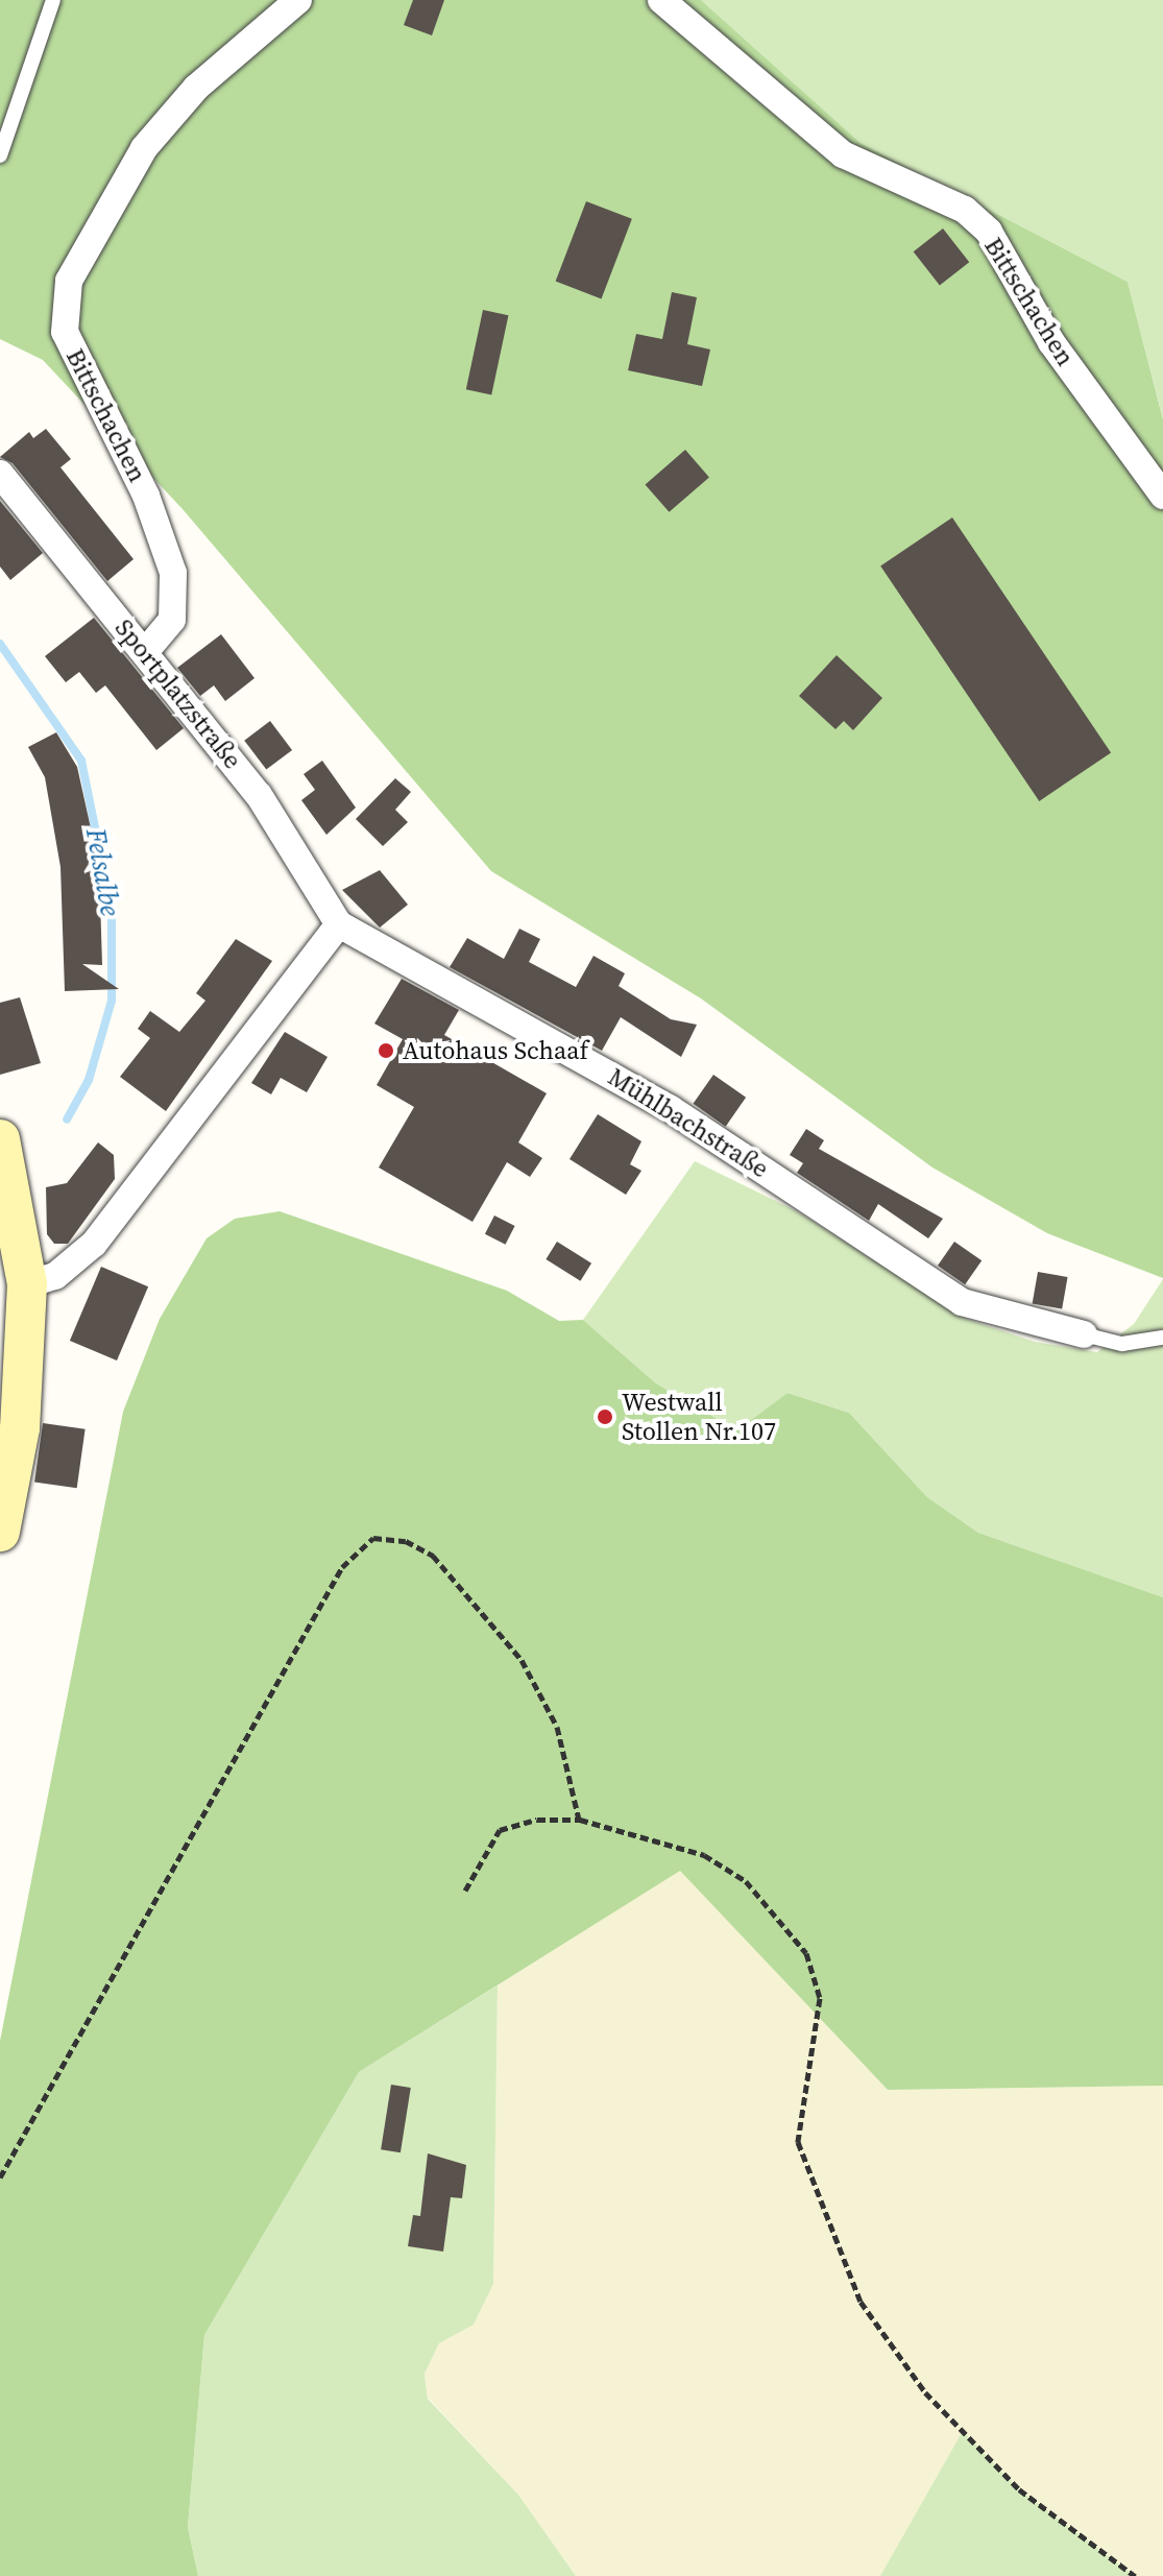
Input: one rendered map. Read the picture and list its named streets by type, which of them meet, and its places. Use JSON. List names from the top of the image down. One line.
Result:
{"streets":{"street":["Bittschachen","Sportplatzstraße","Mühlbachstraße"]},"crossings":[["Bittschachen","Sportplatzstraße"],["Sportplatzstraße","Mühlbachstraße"]],"water":["Felsalbe"],"places":["Autohaus Schaaf","Westwall Stollen Nr.107"]}
